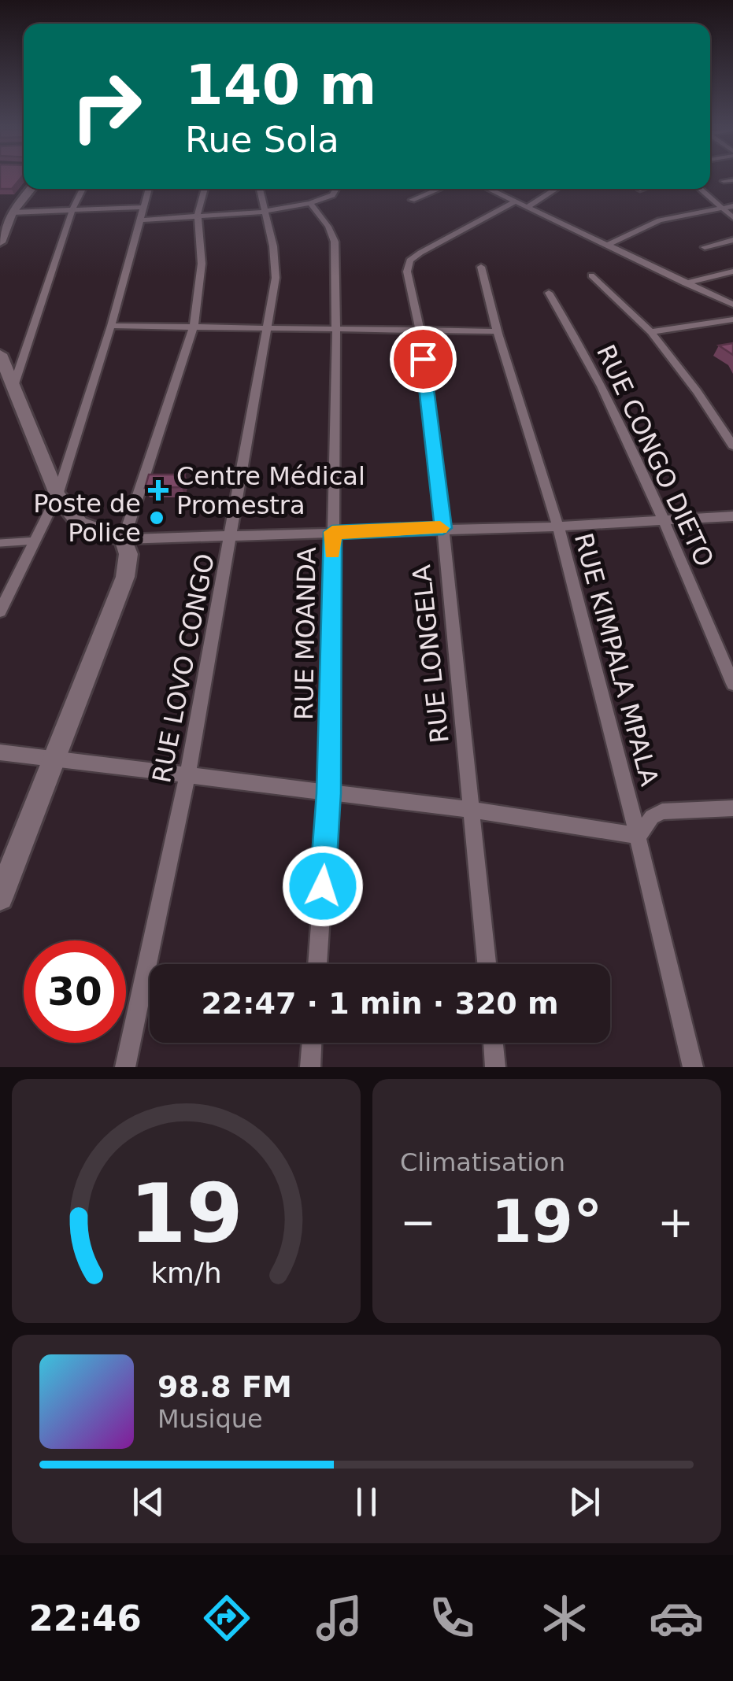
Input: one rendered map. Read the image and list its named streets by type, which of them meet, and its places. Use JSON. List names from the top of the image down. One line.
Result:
{"streets":{"street":["RUE CONGO DIETO","RUE MOANDA","RUE LONGELA","RUE KIMPALA MPALA","RUE LOVO CONGO"]},"places":{"health":["Centre Médical Promestra"],"other":["Poste de Police"]},"page":{"turn":["140 m","Rue Sola"],"limit":"30","trip":"22:47 · 1 min · 320 m","tile":"Climatisation","heat":["−","19°","+"],"song":["98.8 FM","Musique"],"tabs":"22:46","gauge":["19","km/h"]}}
